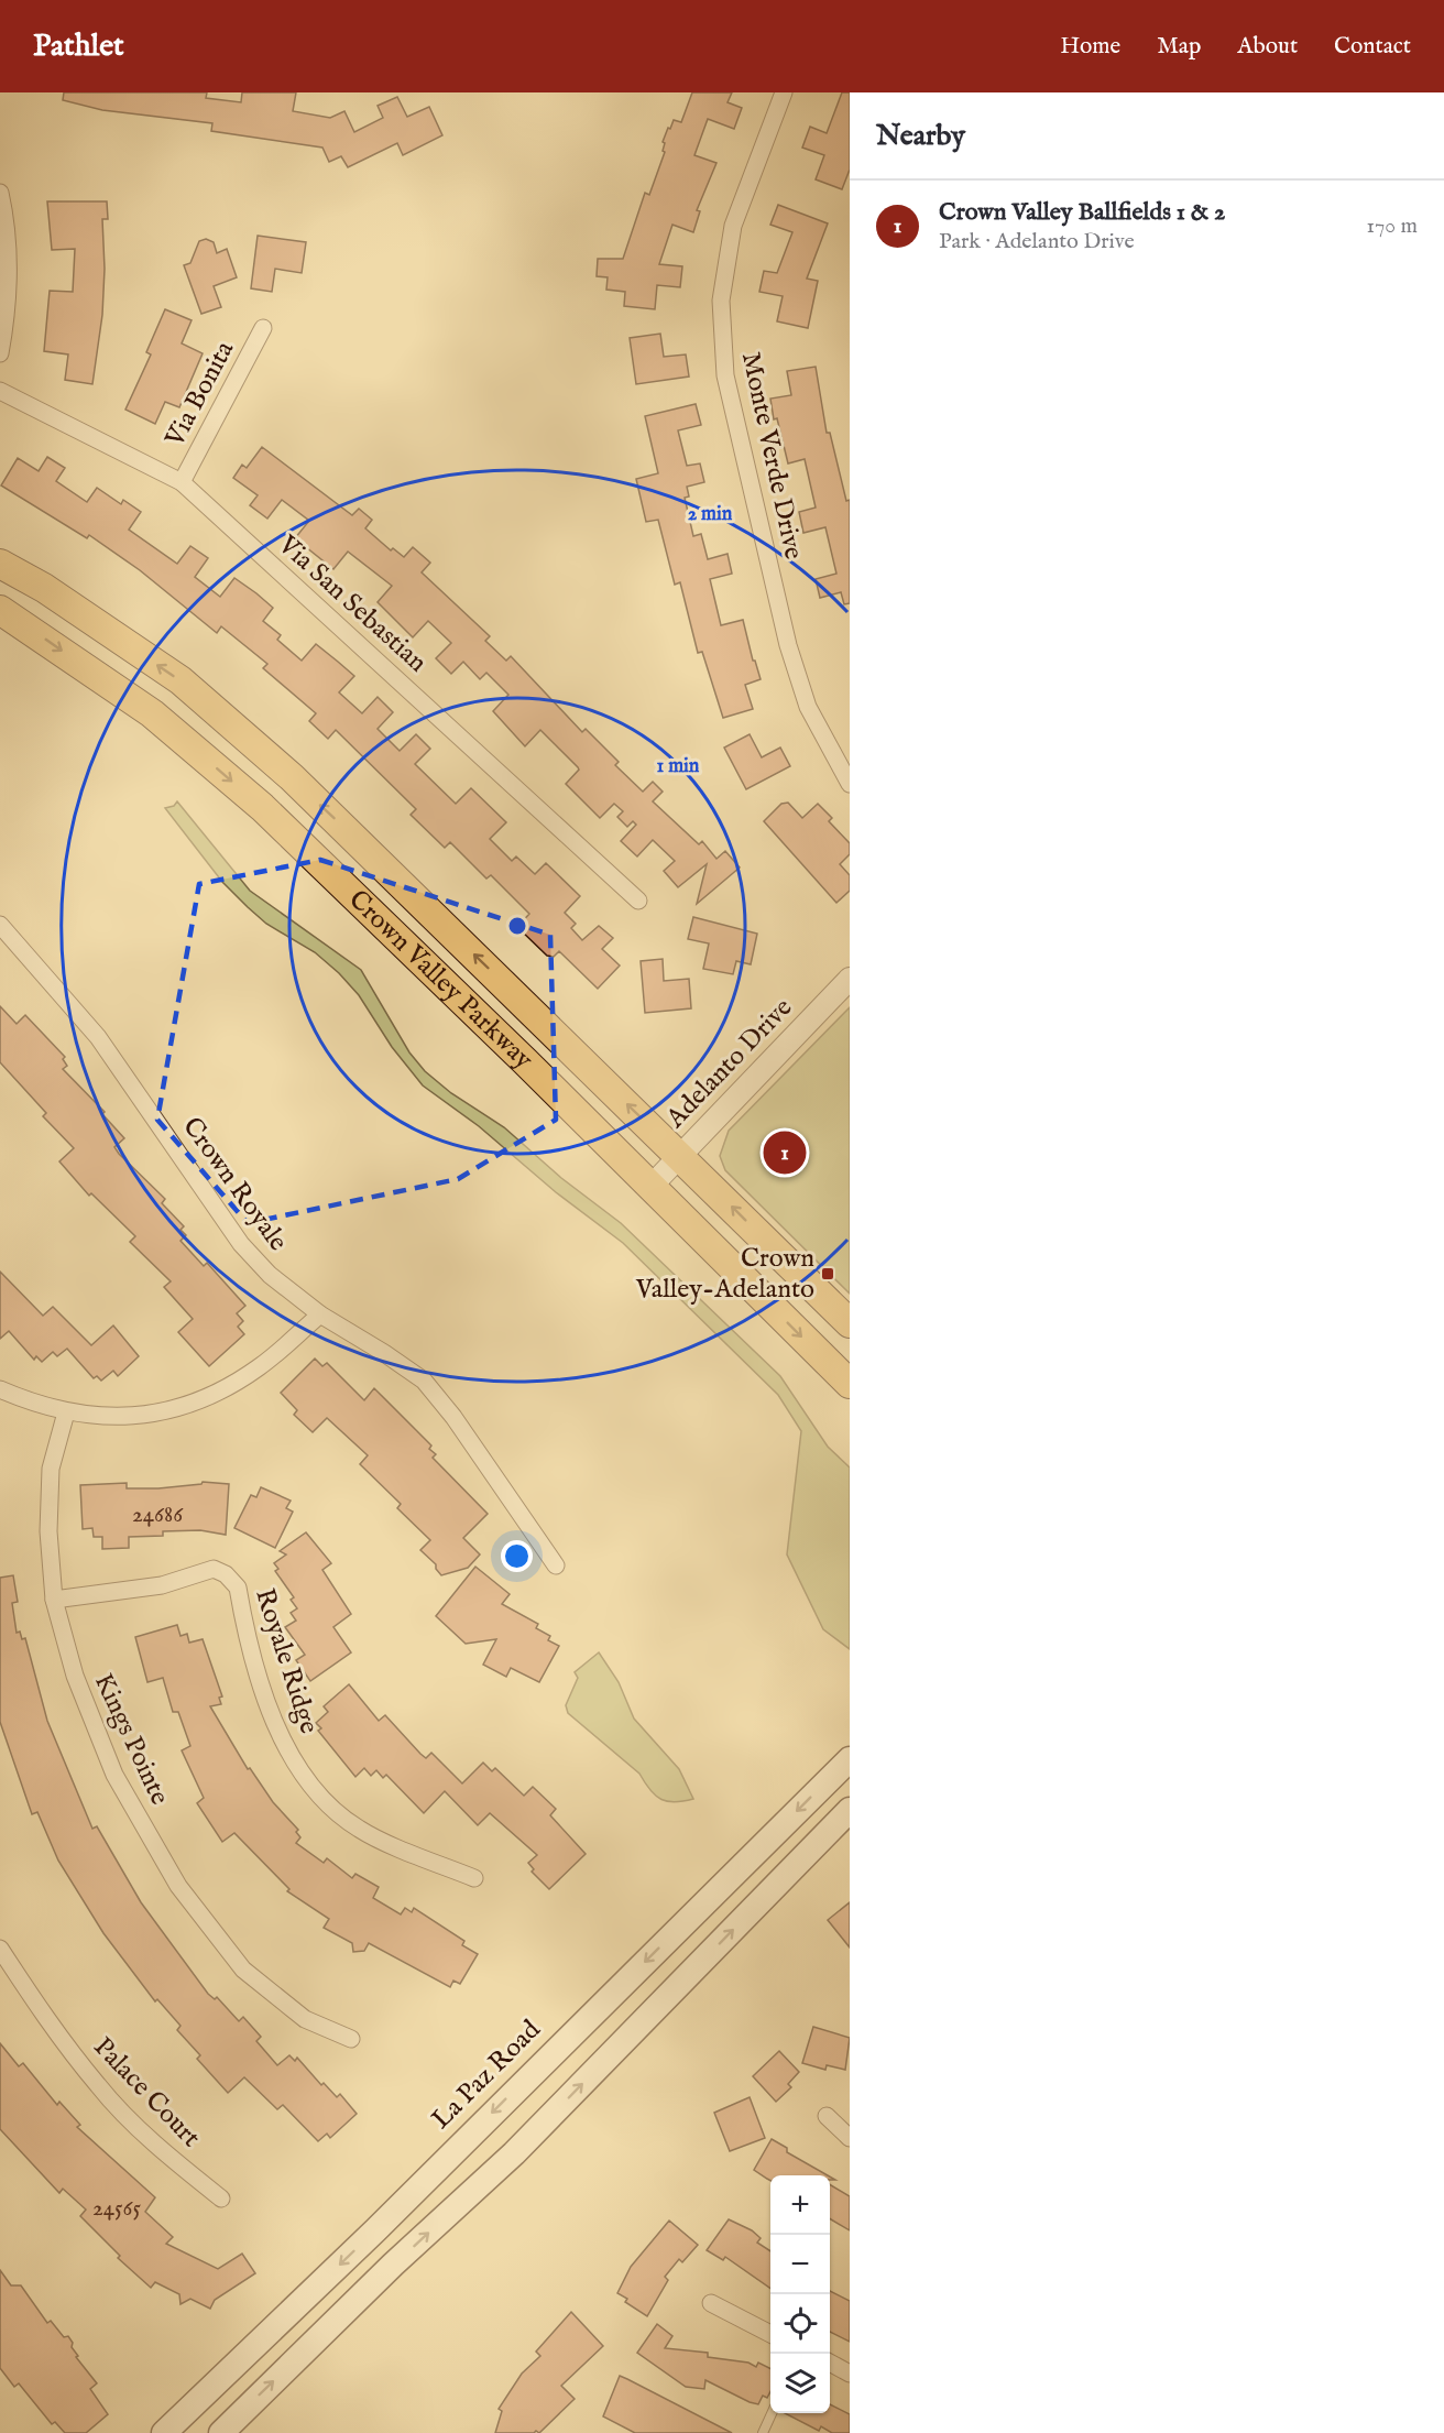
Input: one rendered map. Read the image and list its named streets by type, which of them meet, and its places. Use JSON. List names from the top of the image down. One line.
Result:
{"streets":{"main road":["Crown Valley Parkway","La Paz Road"],"street":["Via Bonita","Monte Verde Drive","Via San Sebastian","Adelanto Drive","Crown Royale","Royale Ridge","Kings Pointe","Palace Court"]},"crossings":[["Via Bonita","Via San Sebastian"],["Crown Valley Parkway","Adelanto Drive"],["Royale Ridge","Kings Pointe"]],"places":{"transit":["Crown Valley-Adelanto"]},"house_numbers":["24686","24565"],"page":{"header":"Pathlet","nav":["Home","Map","About","Contact"],"heading":"Nearby","list":[{"mark":"1","name":"Crown Valley Ballfields 1 & 2","note":"Park · Adelanto Drive","value":"170 m"}],"pins":"1","map_buttons":["+","−"]},"rings":["2 min","1 min"]}
